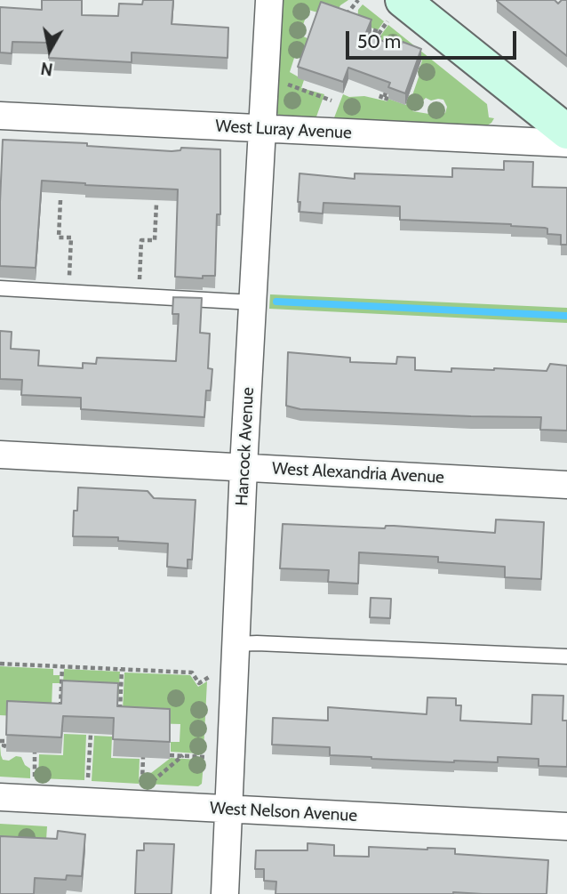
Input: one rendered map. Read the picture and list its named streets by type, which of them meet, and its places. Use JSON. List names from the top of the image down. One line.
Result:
{"streets":{"street":["West Luray Avenue","Hancock Avenue","West Alexandria Avenue","West Nelson Avenue"]},"crossings":[["West Luray Avenue","Hancock Avenue"],["Hancock Avenue","West Alexandria Avenue"],["Hancock Avenue","West Nelson Avenue"]],"scale_bar":"50 m","north":"bottom"}
